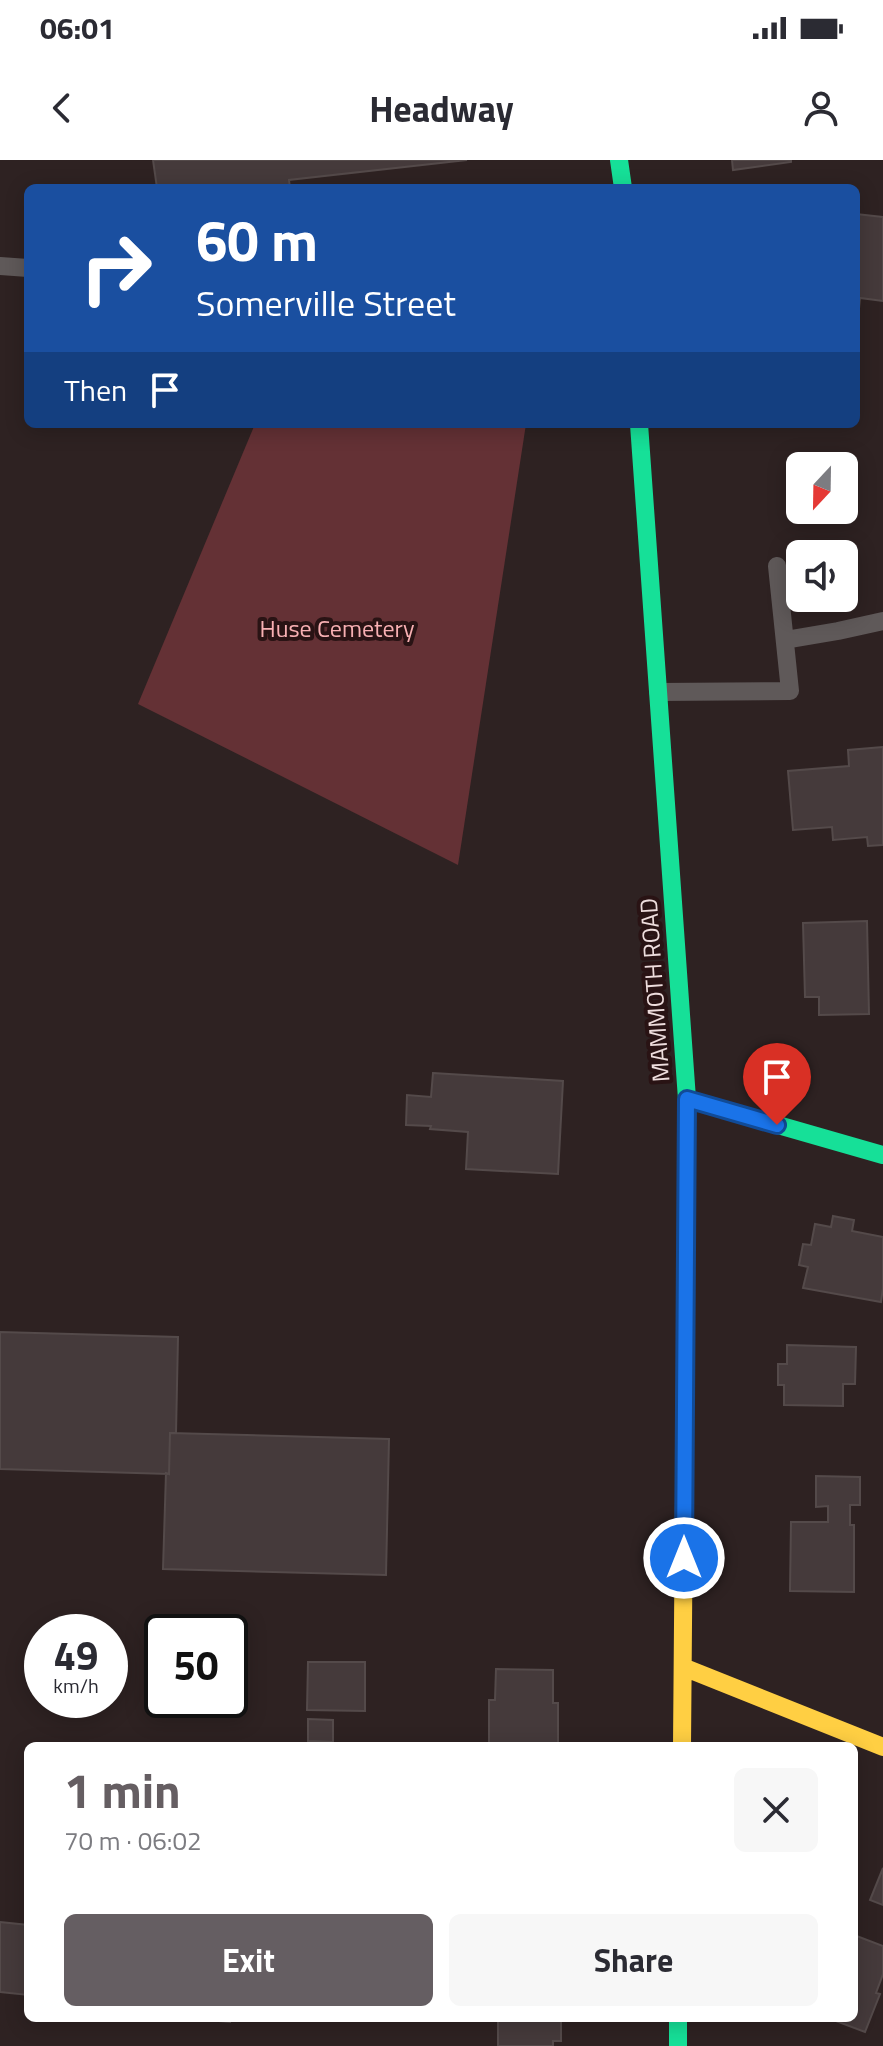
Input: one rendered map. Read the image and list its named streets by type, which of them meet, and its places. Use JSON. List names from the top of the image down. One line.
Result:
{"streets":{"main road":["MAMMOTH ROAD"]},"parks":["Huse Cemetery"],"north":"bottom","page":{"status":"06:01","header":"Headway","turn":["60 m","Somerville Street"],"then":"Then","speed":"49 km/h","limit":"50","heading":["1 min","70 m · 06:02"],"buttons":["Exit","Share"]}}
